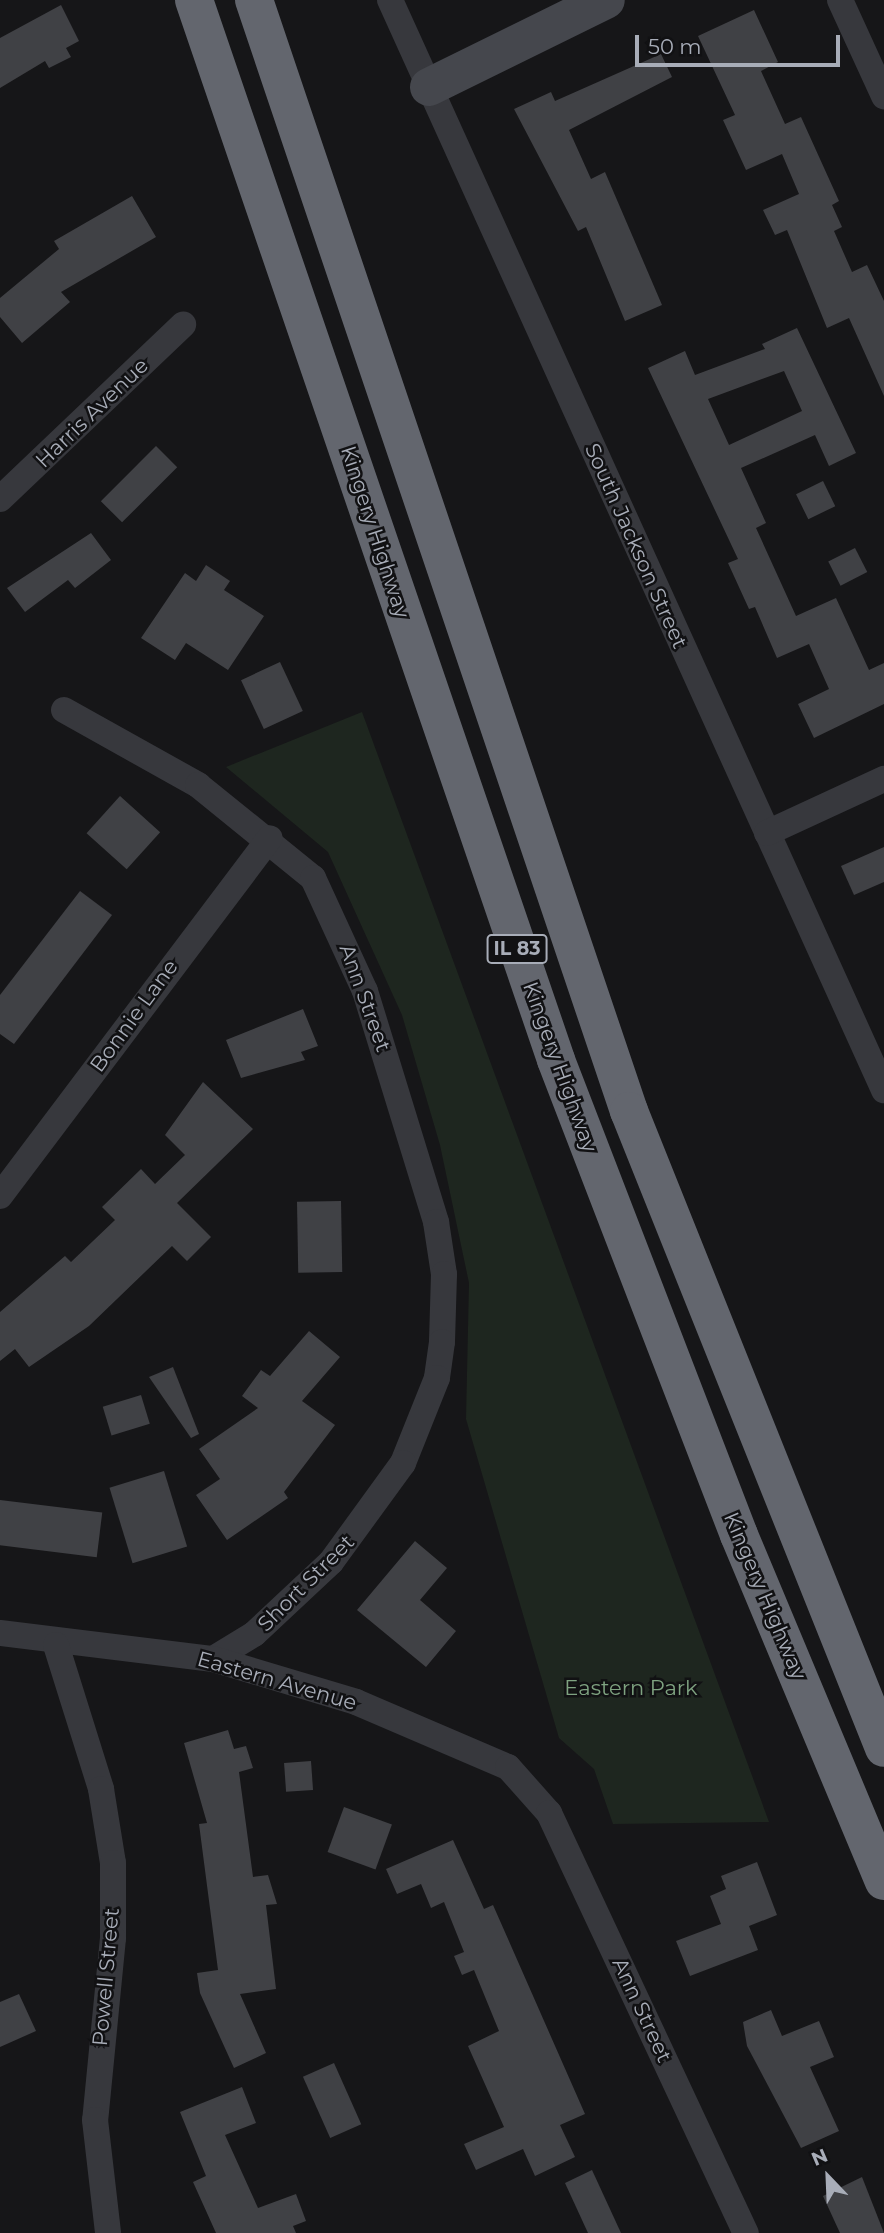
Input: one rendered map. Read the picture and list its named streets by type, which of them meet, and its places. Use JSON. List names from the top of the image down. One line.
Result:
{"streets":{"highway":["Kingery Highway","IL 83"],"street":["Harris Avenue","South Jackson Street","Ann Street","Bonnie Lane","Short Street","Eastern Avenue","Powell Street"]},"crossings":[["Ann Street","Bonnie Lane"],["Ann Street","Short Street"],["Ann Street","Eastern Avenue"],["Short Street","Eastern Avenue"],["Eastern Avenue","Powell Street"]],"parks":["Eastern Park"],"scale_bar":"50 m","north":"top left"}
